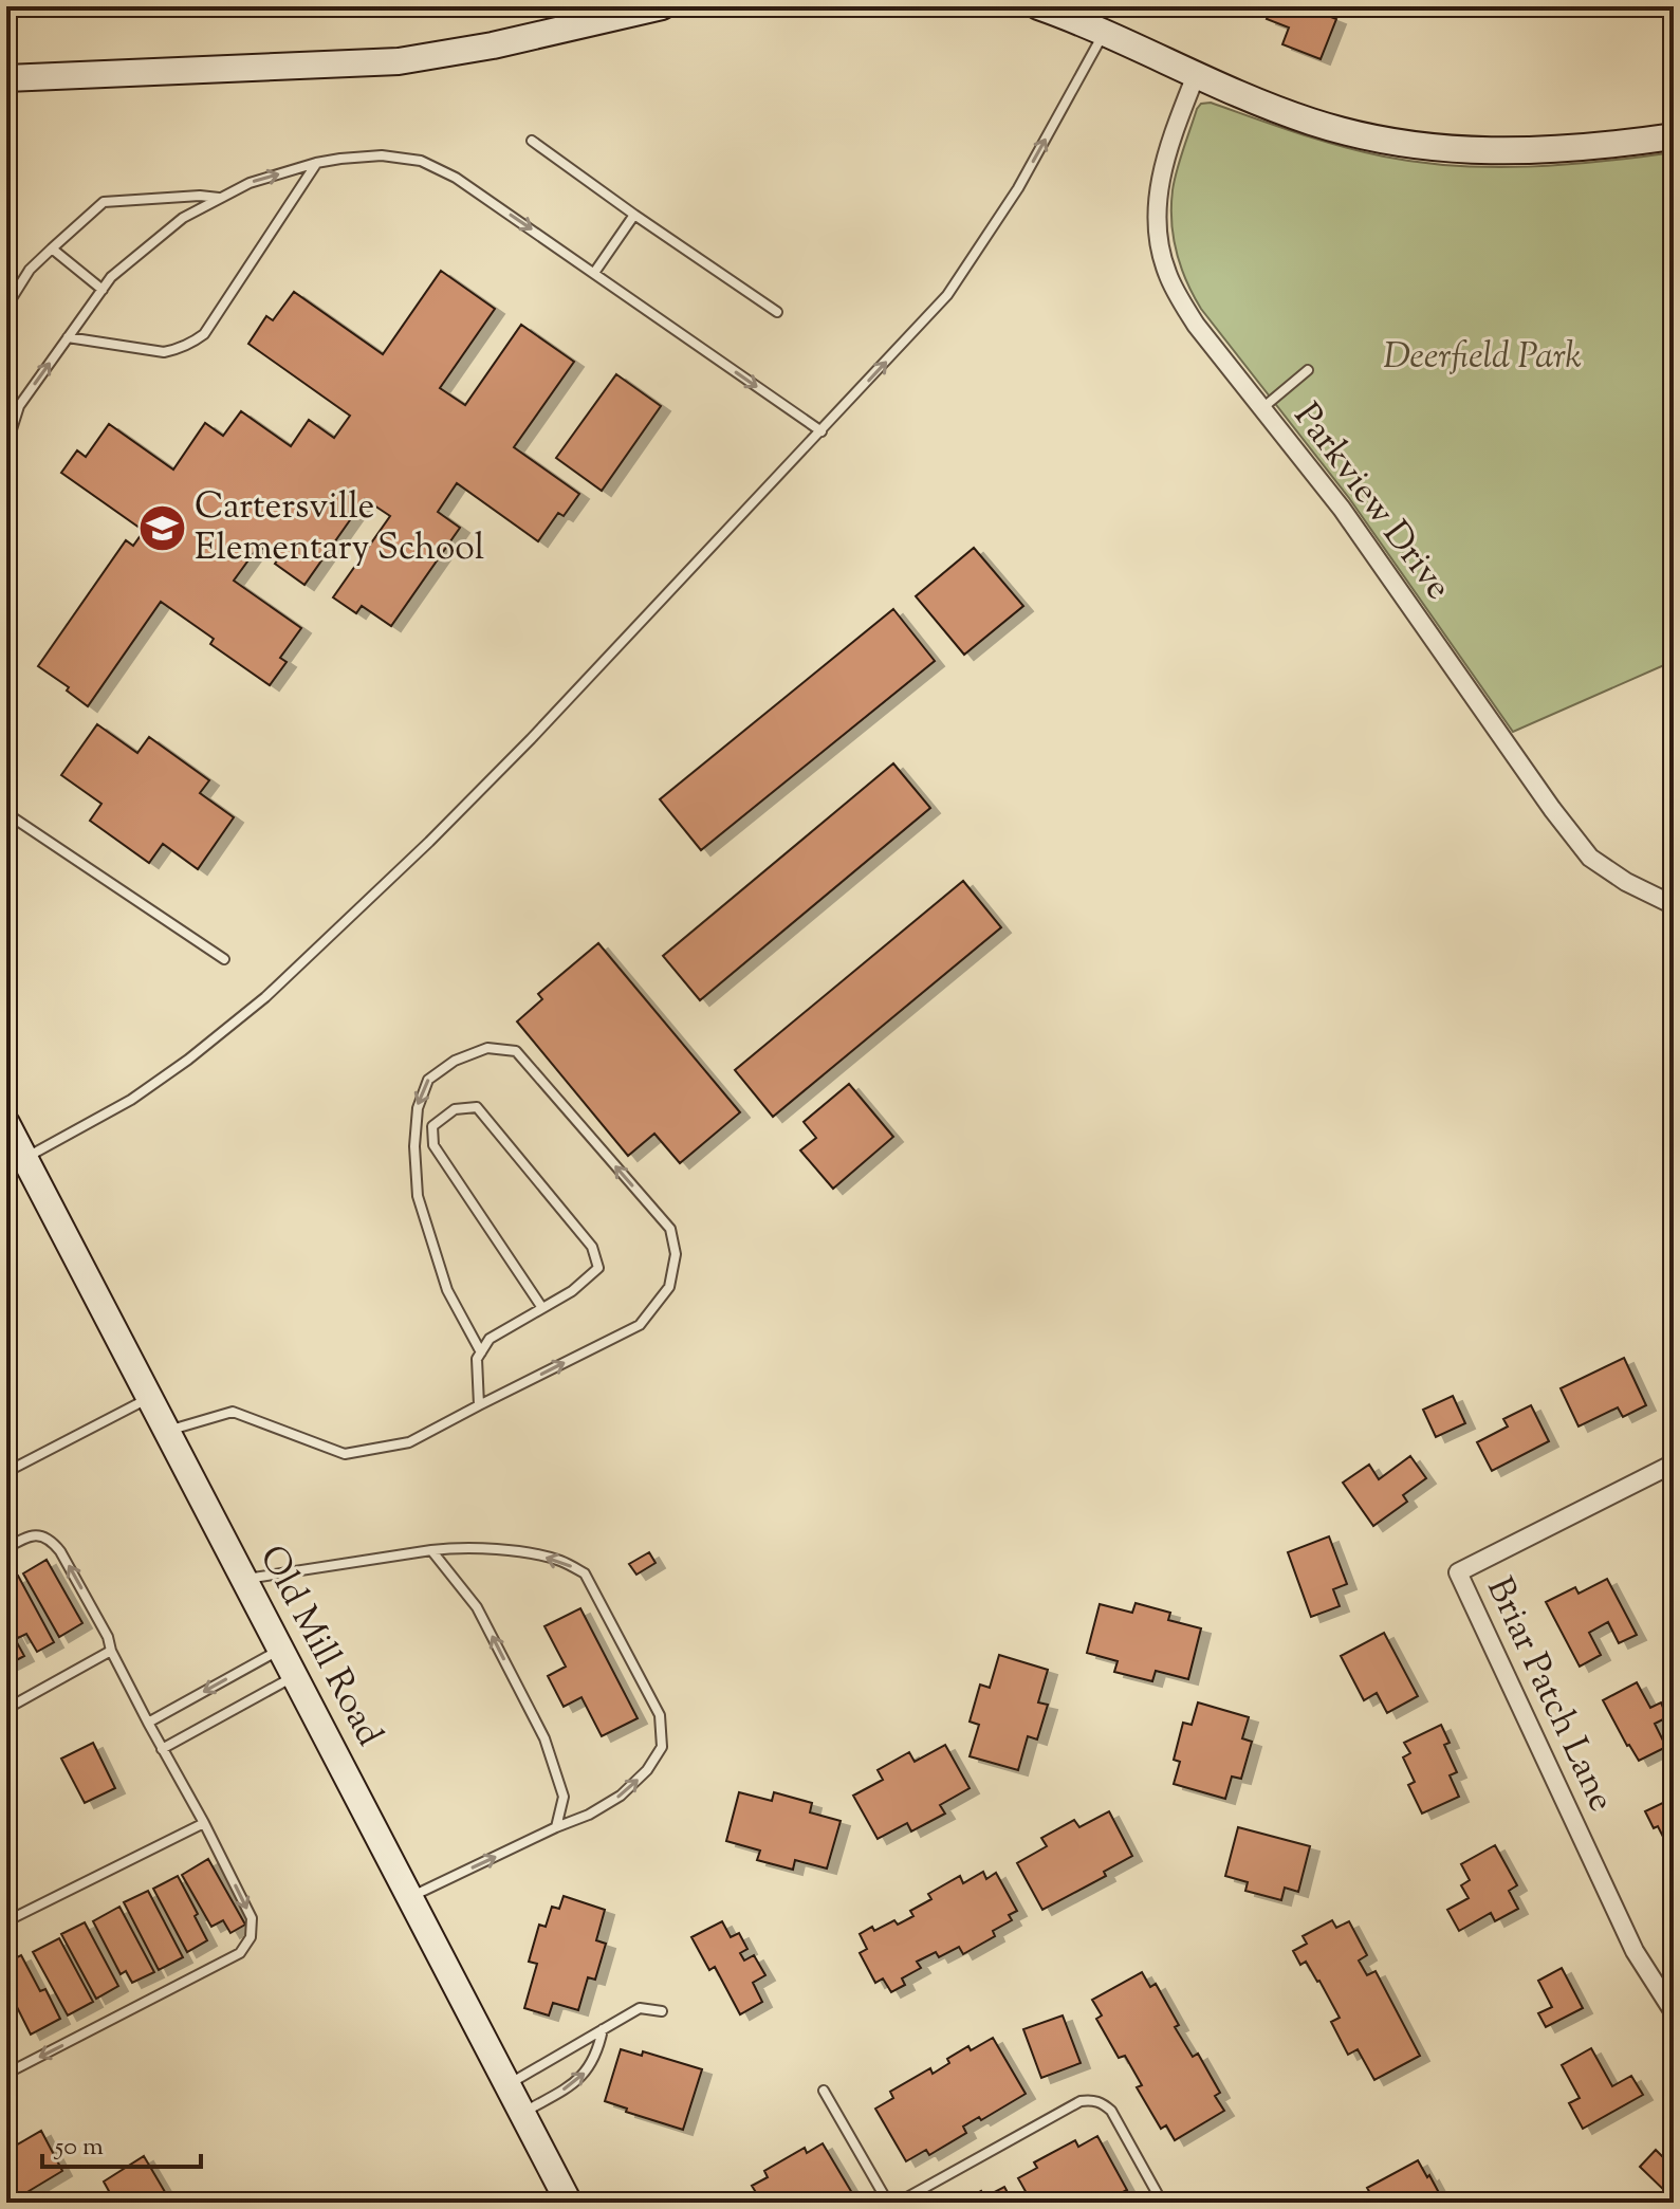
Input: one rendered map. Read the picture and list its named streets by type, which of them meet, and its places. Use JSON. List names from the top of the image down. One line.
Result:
{"streets":{"street":["Parkview Drive","Old Mill Road","Briar Patch Lane"]},"parks":["Deerfield Park"],"places":{"school or university":["Cartersville Elementary School"]},"scale_bar":"50 m"}
